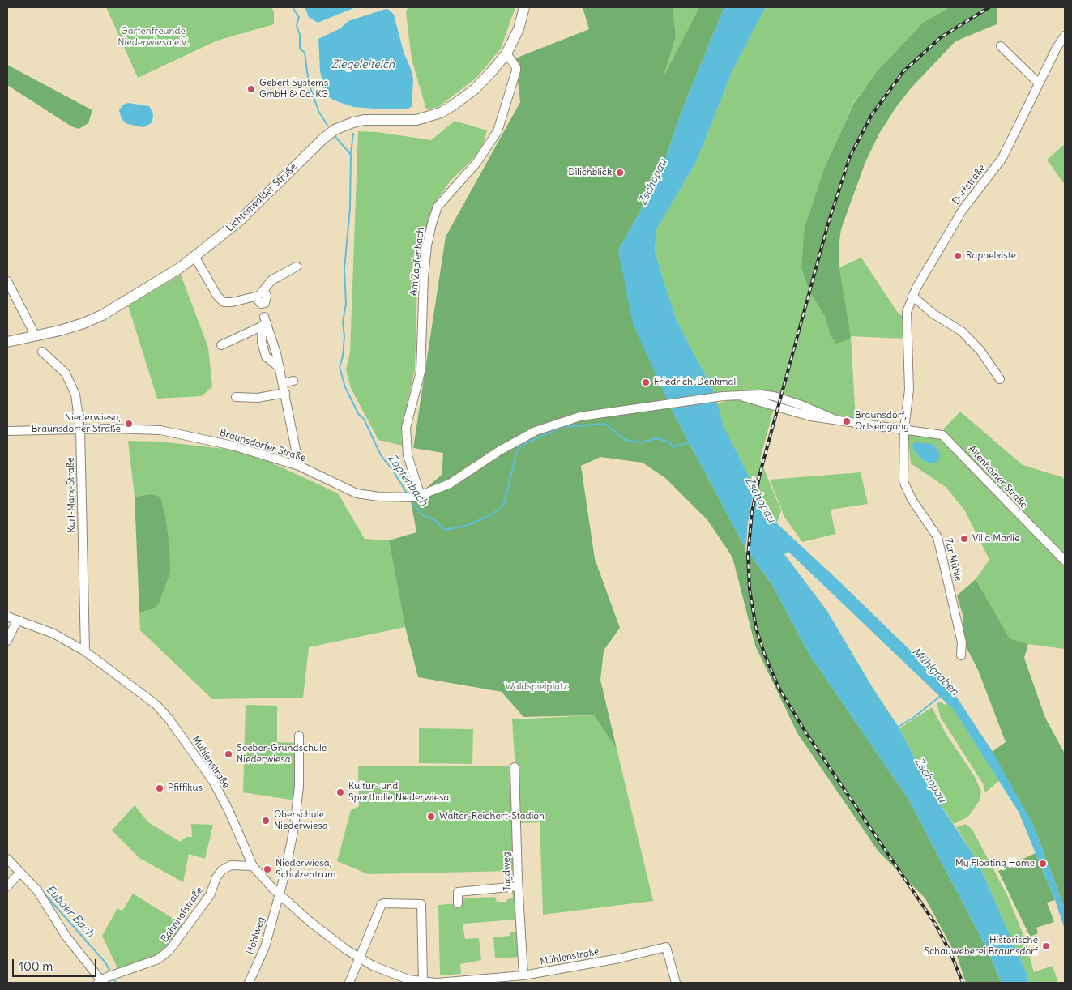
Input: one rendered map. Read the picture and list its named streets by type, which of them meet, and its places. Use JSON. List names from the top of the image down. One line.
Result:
{"streets":{"main road":["Lichtenwalder Straße"],"street":["Dorfstraße","Am Zapfenbach","Braunsdorfer Straße","Altenhainer Straße","Karl-Marx-Straße","Zur Mühle","Mühlenstraße","Jagdweg","Bahnhofstraße","Hohlweg"]},"crossings":[["Dorfstraße","Braunsdorfer Straße"],["Dorfstraße","Altenhainer Straße"],["Dorfstraße","Zur Mühle"],["Lichtenwalder Straße","Am Zapfenbach"],["Am Zapfenbach","Braunsdorfer Straße"],["Braunsdorfer Straße","Altenhainer Straße"],["Braunsdorfer Straße","Karl-Marx-Straße"],["Braunsdorfer Straße","Zur Mühle"],["Altenhainer Straße","Zur Mühle"],["Karl-Marx-Straße","Mühlenstraße"],["Mühlenstraße","Jagdweg"],["Mühlenstraße","Bahnhofstraße"],["Mühlenstraße","Hohlweg"]],"water":["Ziegeleiteich","Zschopau","Zapfenbach","Mühlgraben","Eubaer Bach"],"parks":["Gartenfreunde Niederwiesa e.V.","Waldspielplatz"],"places":["Gebert Systems GmbH & Co. KG","Dilichblick","Rappelkiste","Friedrich-Denkmal","Braunsdorf, Ortseingang","Niederwiesa, Braunsdorfer Straße","Villa Marlie","Seeber-Grundschule Niederwiesa","Pfiffikus","Kultur- und Sporthalle Niederwiesa","Walter-Reichert-Stadion","Oberschule Niederwiesa","My Floating Home","Niederwiesa, Schulzentrum","Historische Schauweberei Braunsdorf"],"scale_bar":"100 m"}
